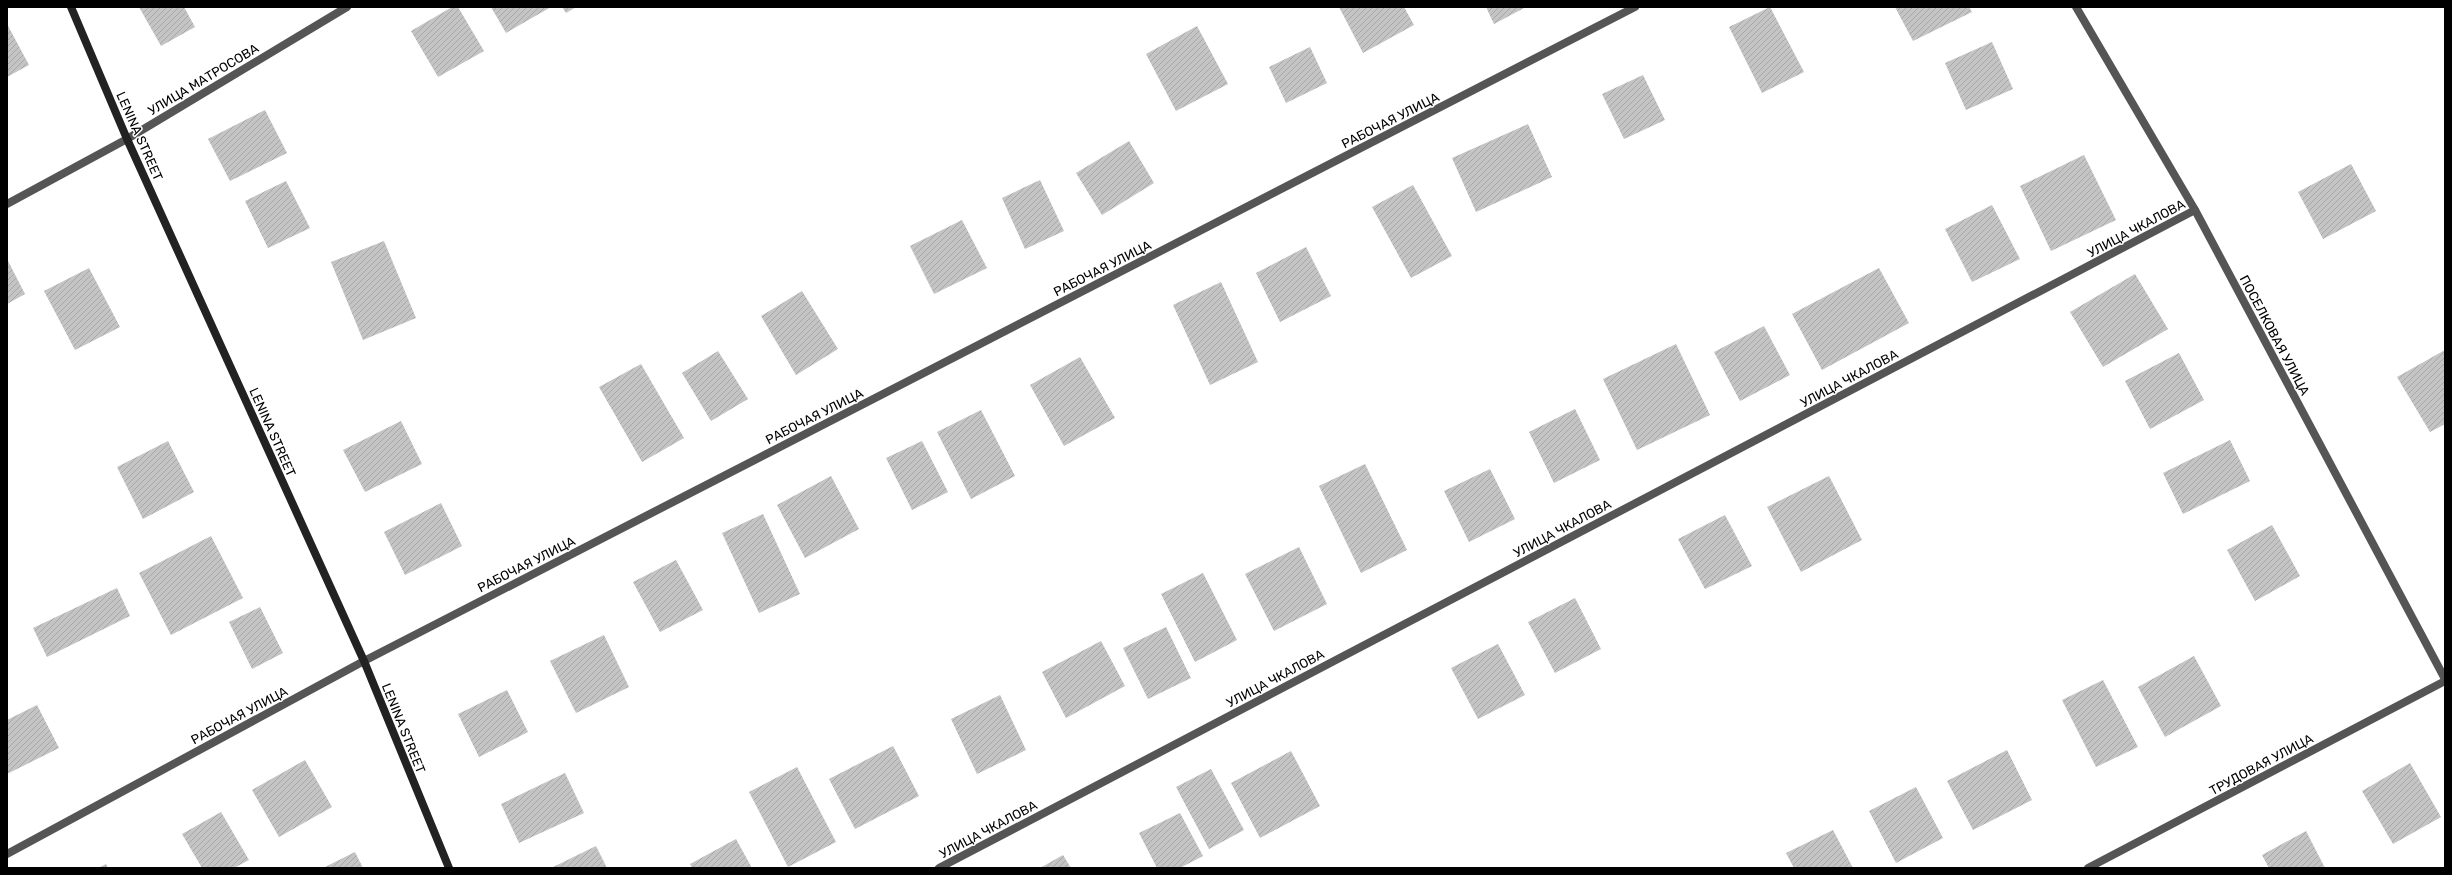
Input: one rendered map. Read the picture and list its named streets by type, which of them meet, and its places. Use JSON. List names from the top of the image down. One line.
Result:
{"streets":{"street":["УЛИЦА МАТРОСОВА","РАБОЧАЯ УЛИЦА","LENINA STREET","УЛИЦА ЧКАЛОВА","ПОСЕЛКОВАЯ УЛИЦА","ТРУДОВАЯ УЛИЦА"]},"crossings":[["УЛИЦА МАТРОСОВА","LENINA STREET"],["РАБОЧАЯ УЛИЦА","LENINA STREET"],["УЛИЦА ЧКАЛОВА","ПОСЕЛКОВАЯ УЛИЦА"],["ПОСЕЛКОВАЯ УЛИЦА","ТРУДОВАЯ УЛИЦА"]]}
